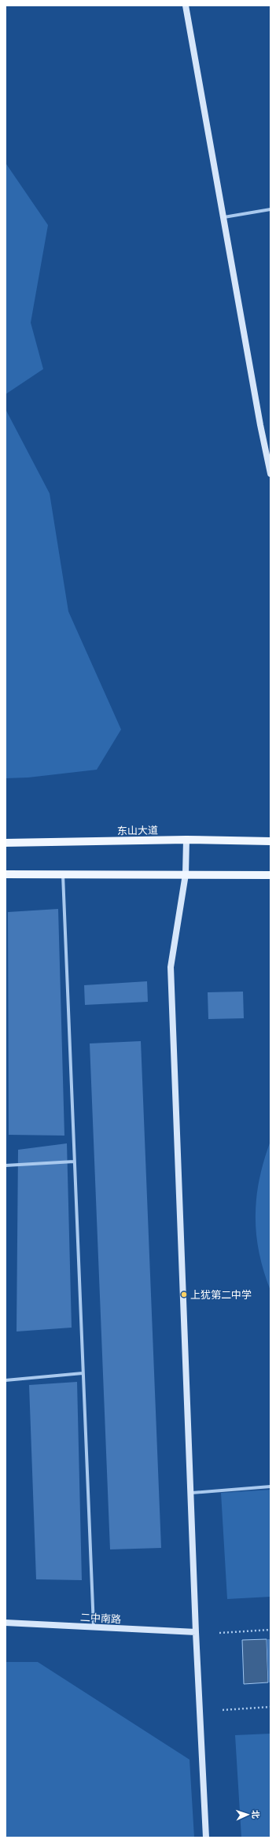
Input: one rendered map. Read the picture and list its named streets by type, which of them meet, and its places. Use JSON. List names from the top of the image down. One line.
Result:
{"streets":{"main road":["东山大道"],"street":["二中南路"]},"places":["上犹第二中学"],"north":"right"}
